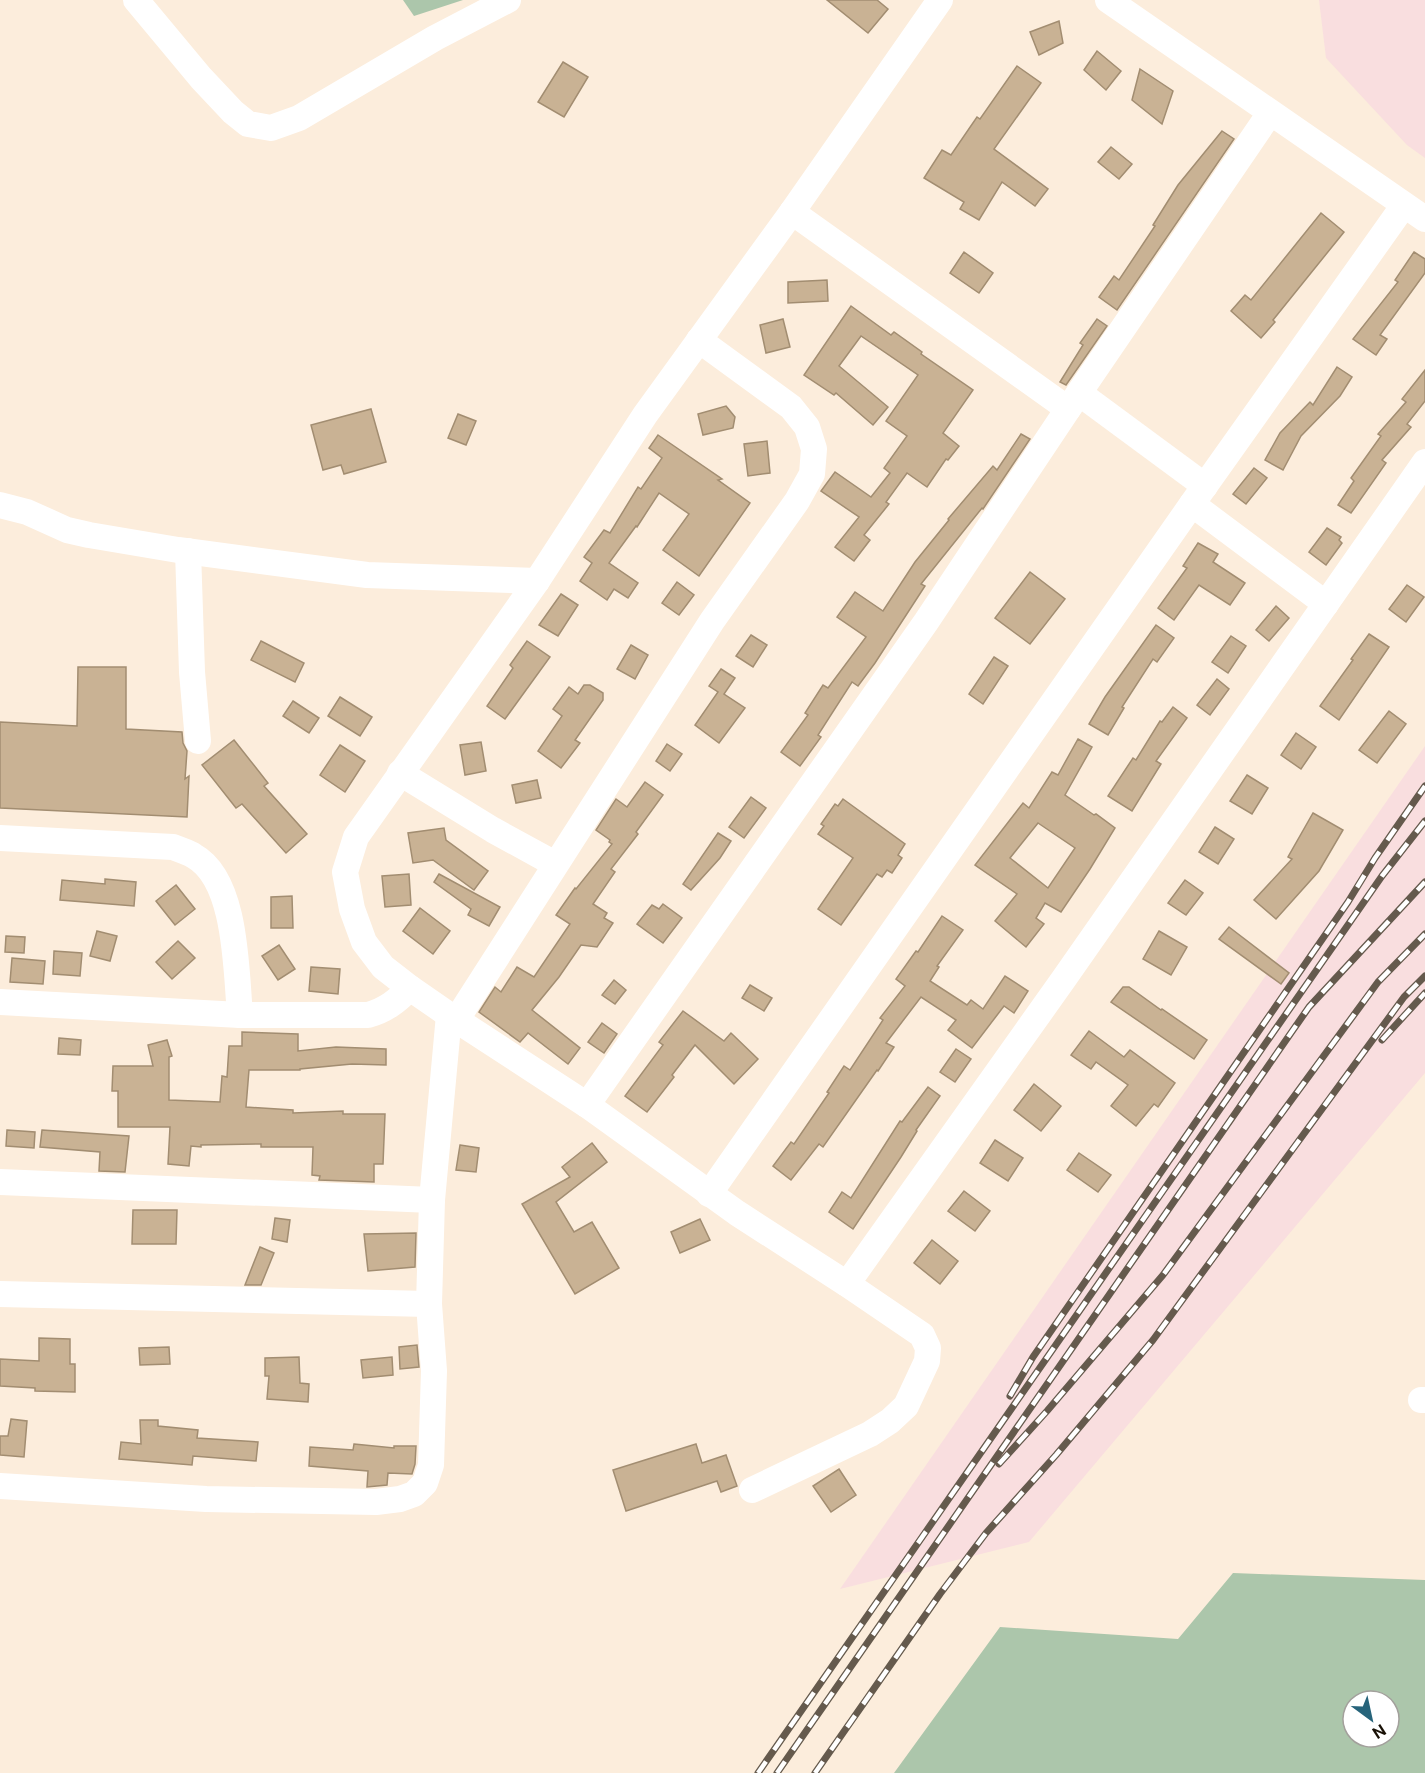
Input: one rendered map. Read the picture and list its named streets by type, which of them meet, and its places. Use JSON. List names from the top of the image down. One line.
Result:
{"north":"bottom right"}
